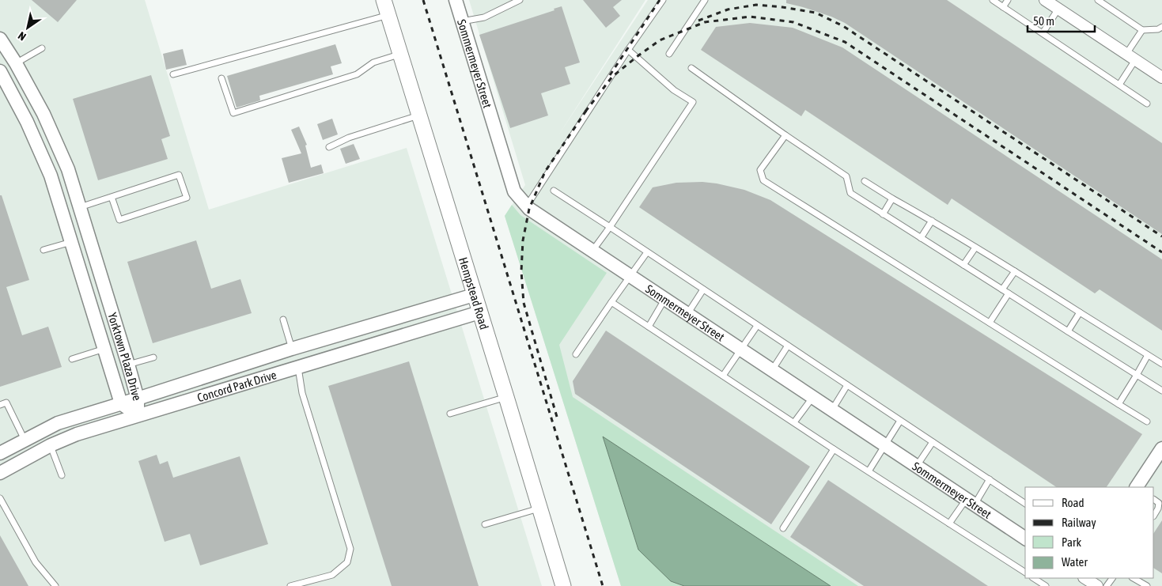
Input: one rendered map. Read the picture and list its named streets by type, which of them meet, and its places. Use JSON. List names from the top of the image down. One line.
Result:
{"streets":{"main road":["Hempstead Road"],"street":["Sommermeyer Street","Yorktown Plaza Drive","Concord Park Drive"]},"crossings":[["Hempstead Road","Concord Park Drive"],["Yorktown Plaza Drive","Concord Park Drive"]],"legend":["Road","Railway","Park","Water"],"scale_bar":"50 m","north":"bottom left"}
